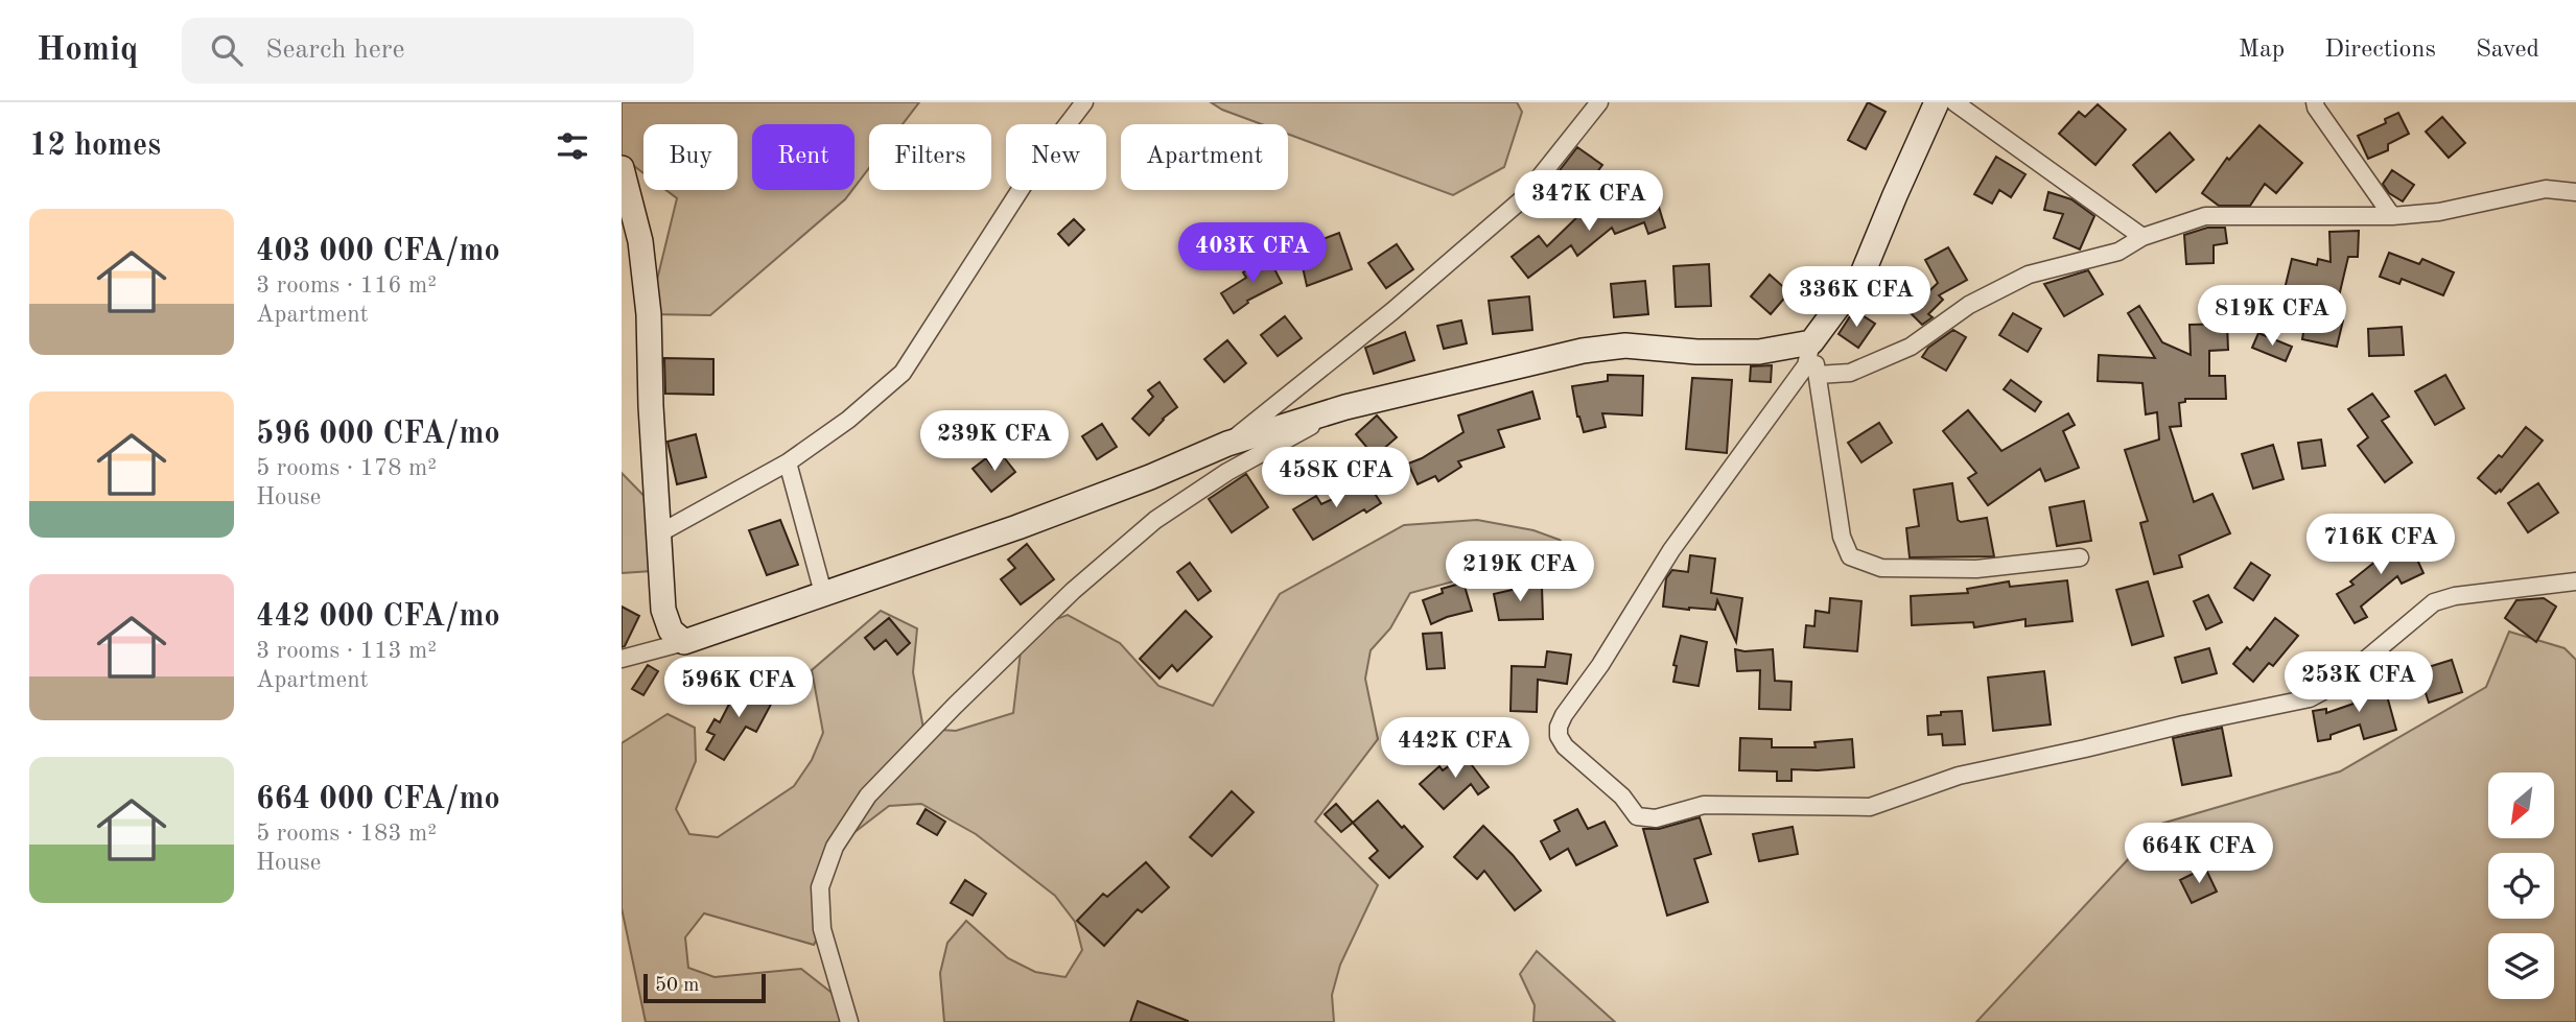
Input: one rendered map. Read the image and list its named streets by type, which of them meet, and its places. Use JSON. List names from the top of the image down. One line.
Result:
{"scale_bar":"50 m","north":"bottom left","page":{"header":"Homiq","search":"Search here","nav":["Map","Directions","Saved"],"heading":"12 homes","chip":["Buy","Rent","Filters","New","Apartment"],"price":["347K CFA","403K CFA","336K CFA","819K CFA","239K CFA","458K CFA","716K CFA","219K CFA","253K CFA","596K CFA","442K CFA","664K CFA"],"list":[{"name":"403 000 CFA/mo","note":"3 rooms · 116 m² · Apartment"},{"name":"596 000 CFA/mo","note":"5 rooms · 178 m² · House"},{"name":"442 000 CFA/mo","note":"3 rooms · 113 m² · Apartment"},{"name":"664 000 CFA/mo","note":"5 rooms · 183 m² · House"}],"scale":"50 m"}}
